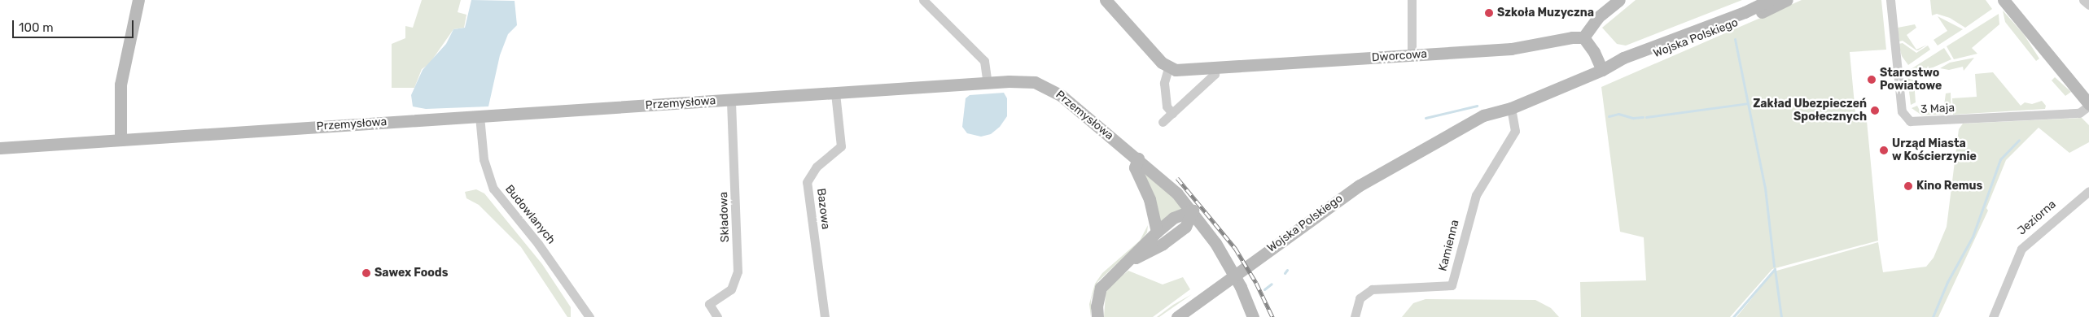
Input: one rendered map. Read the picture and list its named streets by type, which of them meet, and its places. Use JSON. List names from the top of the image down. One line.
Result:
{"streets":{"main road":["Wojska Polskiego","Dworcowa","Przemysłowa"],"street":["3 Maja","Bazowa","Budowlanych","Składowa","Jeziorna","Kamienna"]},"crossings":[["Wojska Polskiego","Kamienna"],["Przemysłowa","Bazowa"],["Przemysłowa","Budowlanych"],["Przemysłowa","Składowa"]],"places":["Szkoła Muzyczna","Starostwo Powiatowe","Zakład Ubezpieczeń Społecznych","Urząd Miasta w Kościerzynie","Kino Remus","Sawex Foods"],"scale_bar":"100 m"}
